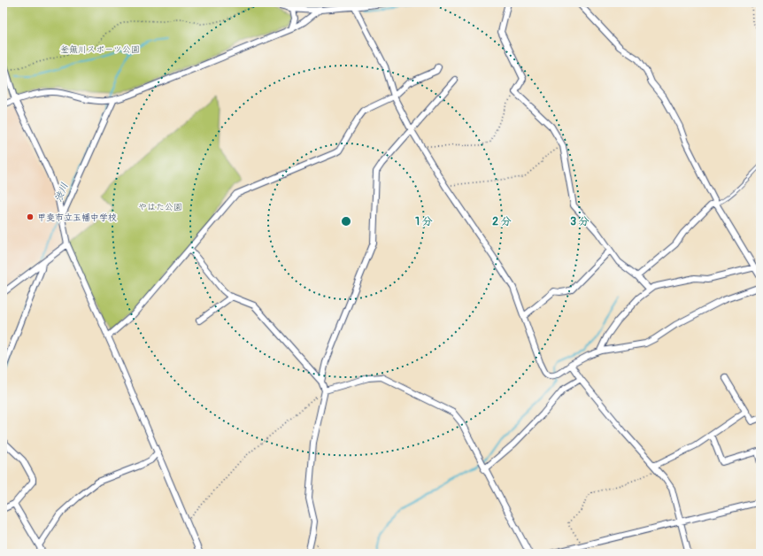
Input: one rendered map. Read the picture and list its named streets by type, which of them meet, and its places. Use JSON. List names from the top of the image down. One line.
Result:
{"water":["渋川"],"parks":["釜無川スポーツ公園","やはた公園"],"places":["甲斐市立玉幡中学校"],"rings":["1 分","2 分","3 分"]}
